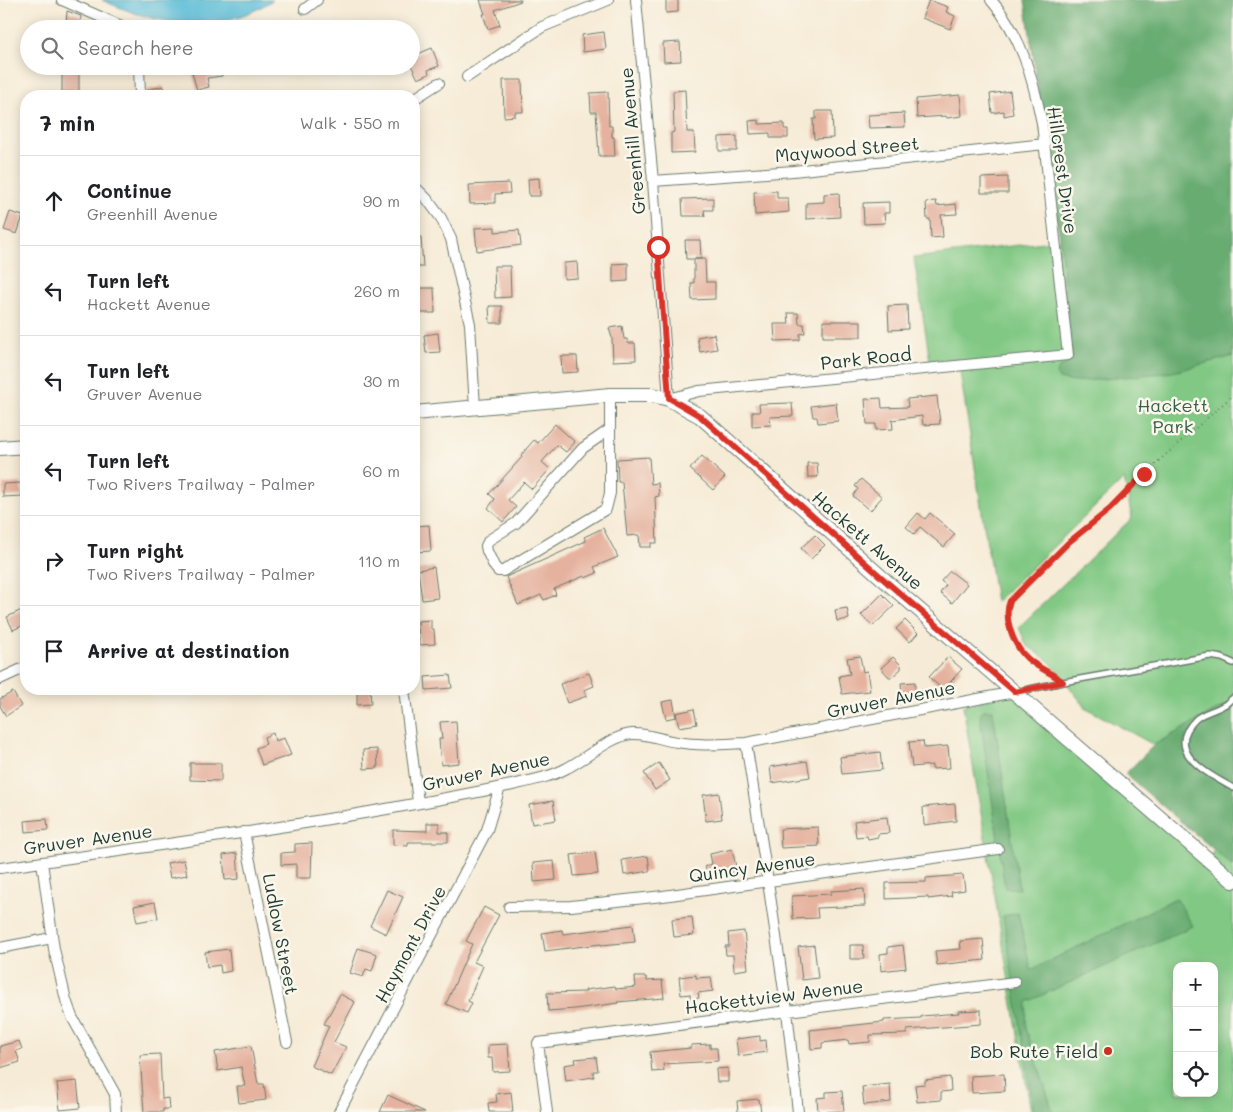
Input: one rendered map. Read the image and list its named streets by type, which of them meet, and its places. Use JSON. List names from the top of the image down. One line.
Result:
{"streets":{"main road":["Hackett Avenue"],"street":["Greenhill Avenue","Maywood Street","Hillcrest Drive","Park Road","Gruver Avenue","Quincy Avenue","Ludlow Street","Haymont Drive","Hackettview Avenue"]},"crossings":[["Greenhill Avenue","Maywood Street"],["Greenhill Avenue","Park Road"],["Greenhill Avenue","Hackett Avenue"],["Maywood Street","Hillcrest Drive"],["Hillcrest Drive","Park Road"],["Park Road","Hackett Avenue"],["Hackett Avenue","Gruver Avenue"],["Gruver Avenue","Ludlow Street"],["Gruver Avenue","Haymont Drive"]],"parks":["Hackett Park"],"places":["Bob Rute Field"],"page":{"search":"Search here","heading":["7 min","Walk · 550 m"],"list":[["Continue","Greenhill Avenue","90 m"],["Turn left","Hackett Avenue","260 m"],["Turn left","Gruver Avenue","30 m"],["Turn left","Two Rivers Trailway - Palmer","60 m"],["Turn right","Two Rivers Trailway - Palmer","110 m"],"Arrive at destination"],"map_buttons":["+","−"]}}
